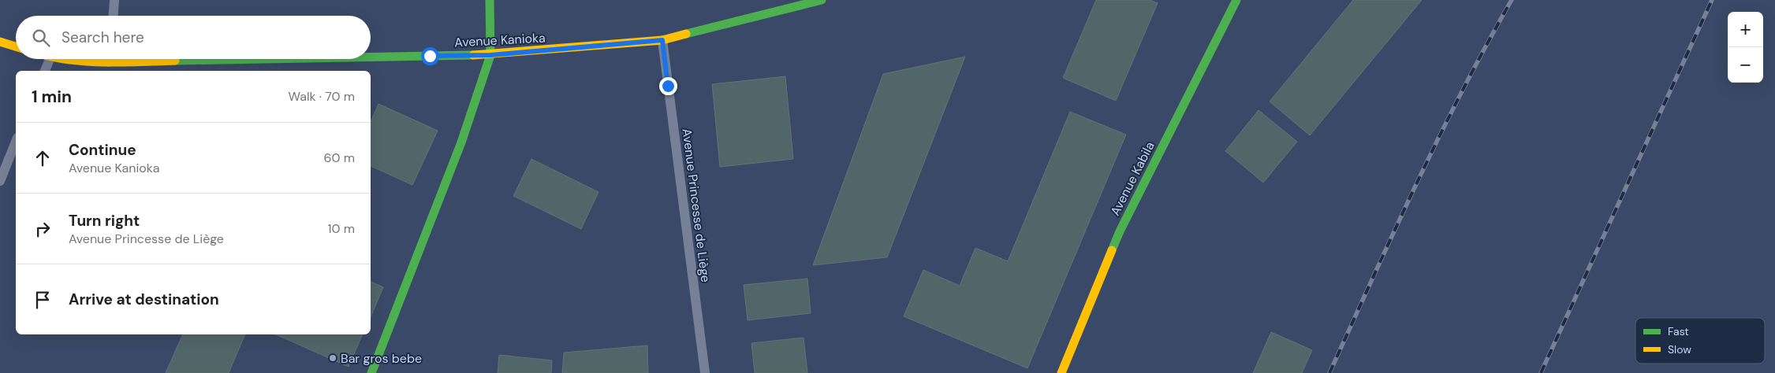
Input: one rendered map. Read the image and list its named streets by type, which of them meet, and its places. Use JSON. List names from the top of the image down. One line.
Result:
{"streets":{"main road":["Avenue Kanioka","Avenue Kabila"],"street":["Avenue Princesse de Liège"]},"crossings":[["Avenue Kanioka","Avenue Princesse de Liège"]],"places":["Bar gros bebe"],"legend":["Fast","Slow"],"page":{"map_buttons":["+","−"],"search":"Search here","heading":["1 min","Walk · 70 m"],"list":[["Continue","Avenue Kanioka","60 m"],["Turn right","Avenue Princesse de Liège","10 m"],"Arrive at destination"]}}
